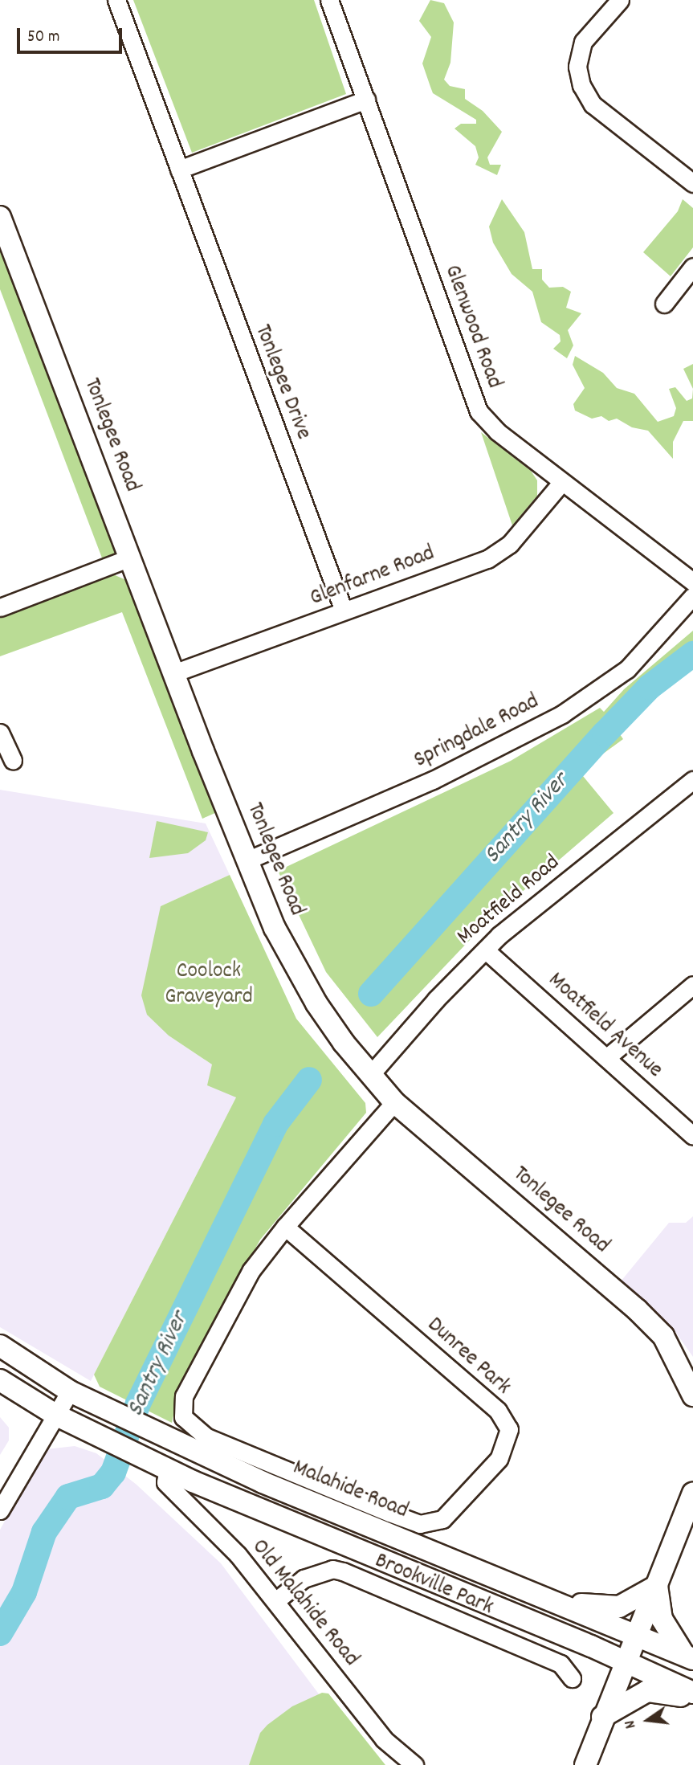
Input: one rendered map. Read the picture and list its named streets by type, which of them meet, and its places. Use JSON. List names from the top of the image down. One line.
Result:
{"streets":{"main road":["Tonlegee Road","Malahide Road"],"street":["Glenwood Road","Tonlegee Drive","Glenfarne Road","Springdale Road","Moatfield Road","Moatfield Avenue","Dunree Park","Brookville Park","Old Malahide Road"]},"crossings":[["Glenwood Road","Glenfarne Road"],["Tonlegee Drive","Glenfarne Road"],["Tonlegee Road","Glenfarne Road"],["Tonlegee Road","Springdale Road"],["Tonlegee Road","Moatfield Road"],["Tonlegee Road","Dunree Park"],["Moatfield Road","Moatfield Avenue"],["Brookville Park","Old Malahide Road"]],"water":["Santry River"],"parks":["Coolock Graveyard"],"scale_bar":"50 m","north":"left"}
